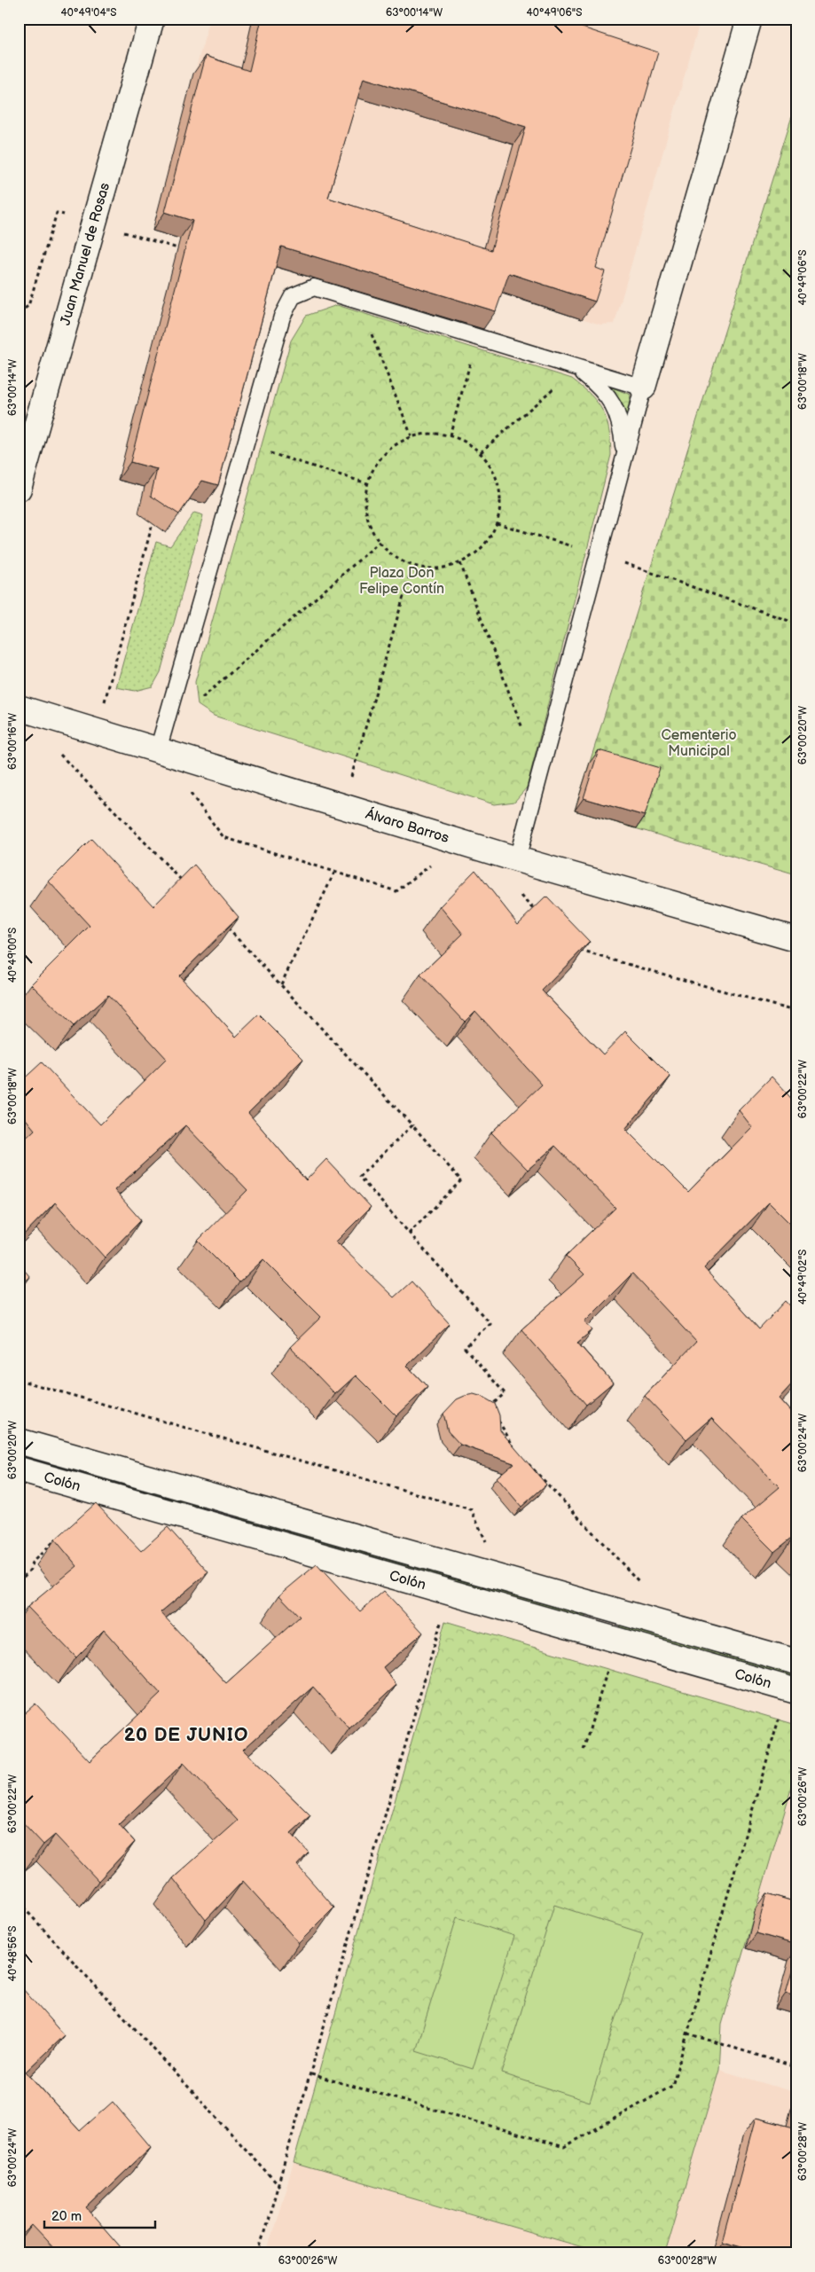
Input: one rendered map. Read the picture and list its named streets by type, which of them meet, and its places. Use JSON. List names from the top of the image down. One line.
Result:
{"streets":{"street":["Juan Manuel de Rosas","Álvaro Barros","Colón"]},"districts":["20 DE JUNIO"],"parks":["Plaza Don Felipe Contín","Cementerio Municipal"],"scale_bar":"20 m","coordinates":["40°49'04\"S","63°00'14\"W","40°49'06\"S","63°00'18\"W","63°00'20\"W","63°00'16\"W","40°49'00\"S","63°00'22\"W","40°49'02\"S","63°00'24\"W","63°00'26\"W","40°48'56\"S","63°00'28\"W"]}
